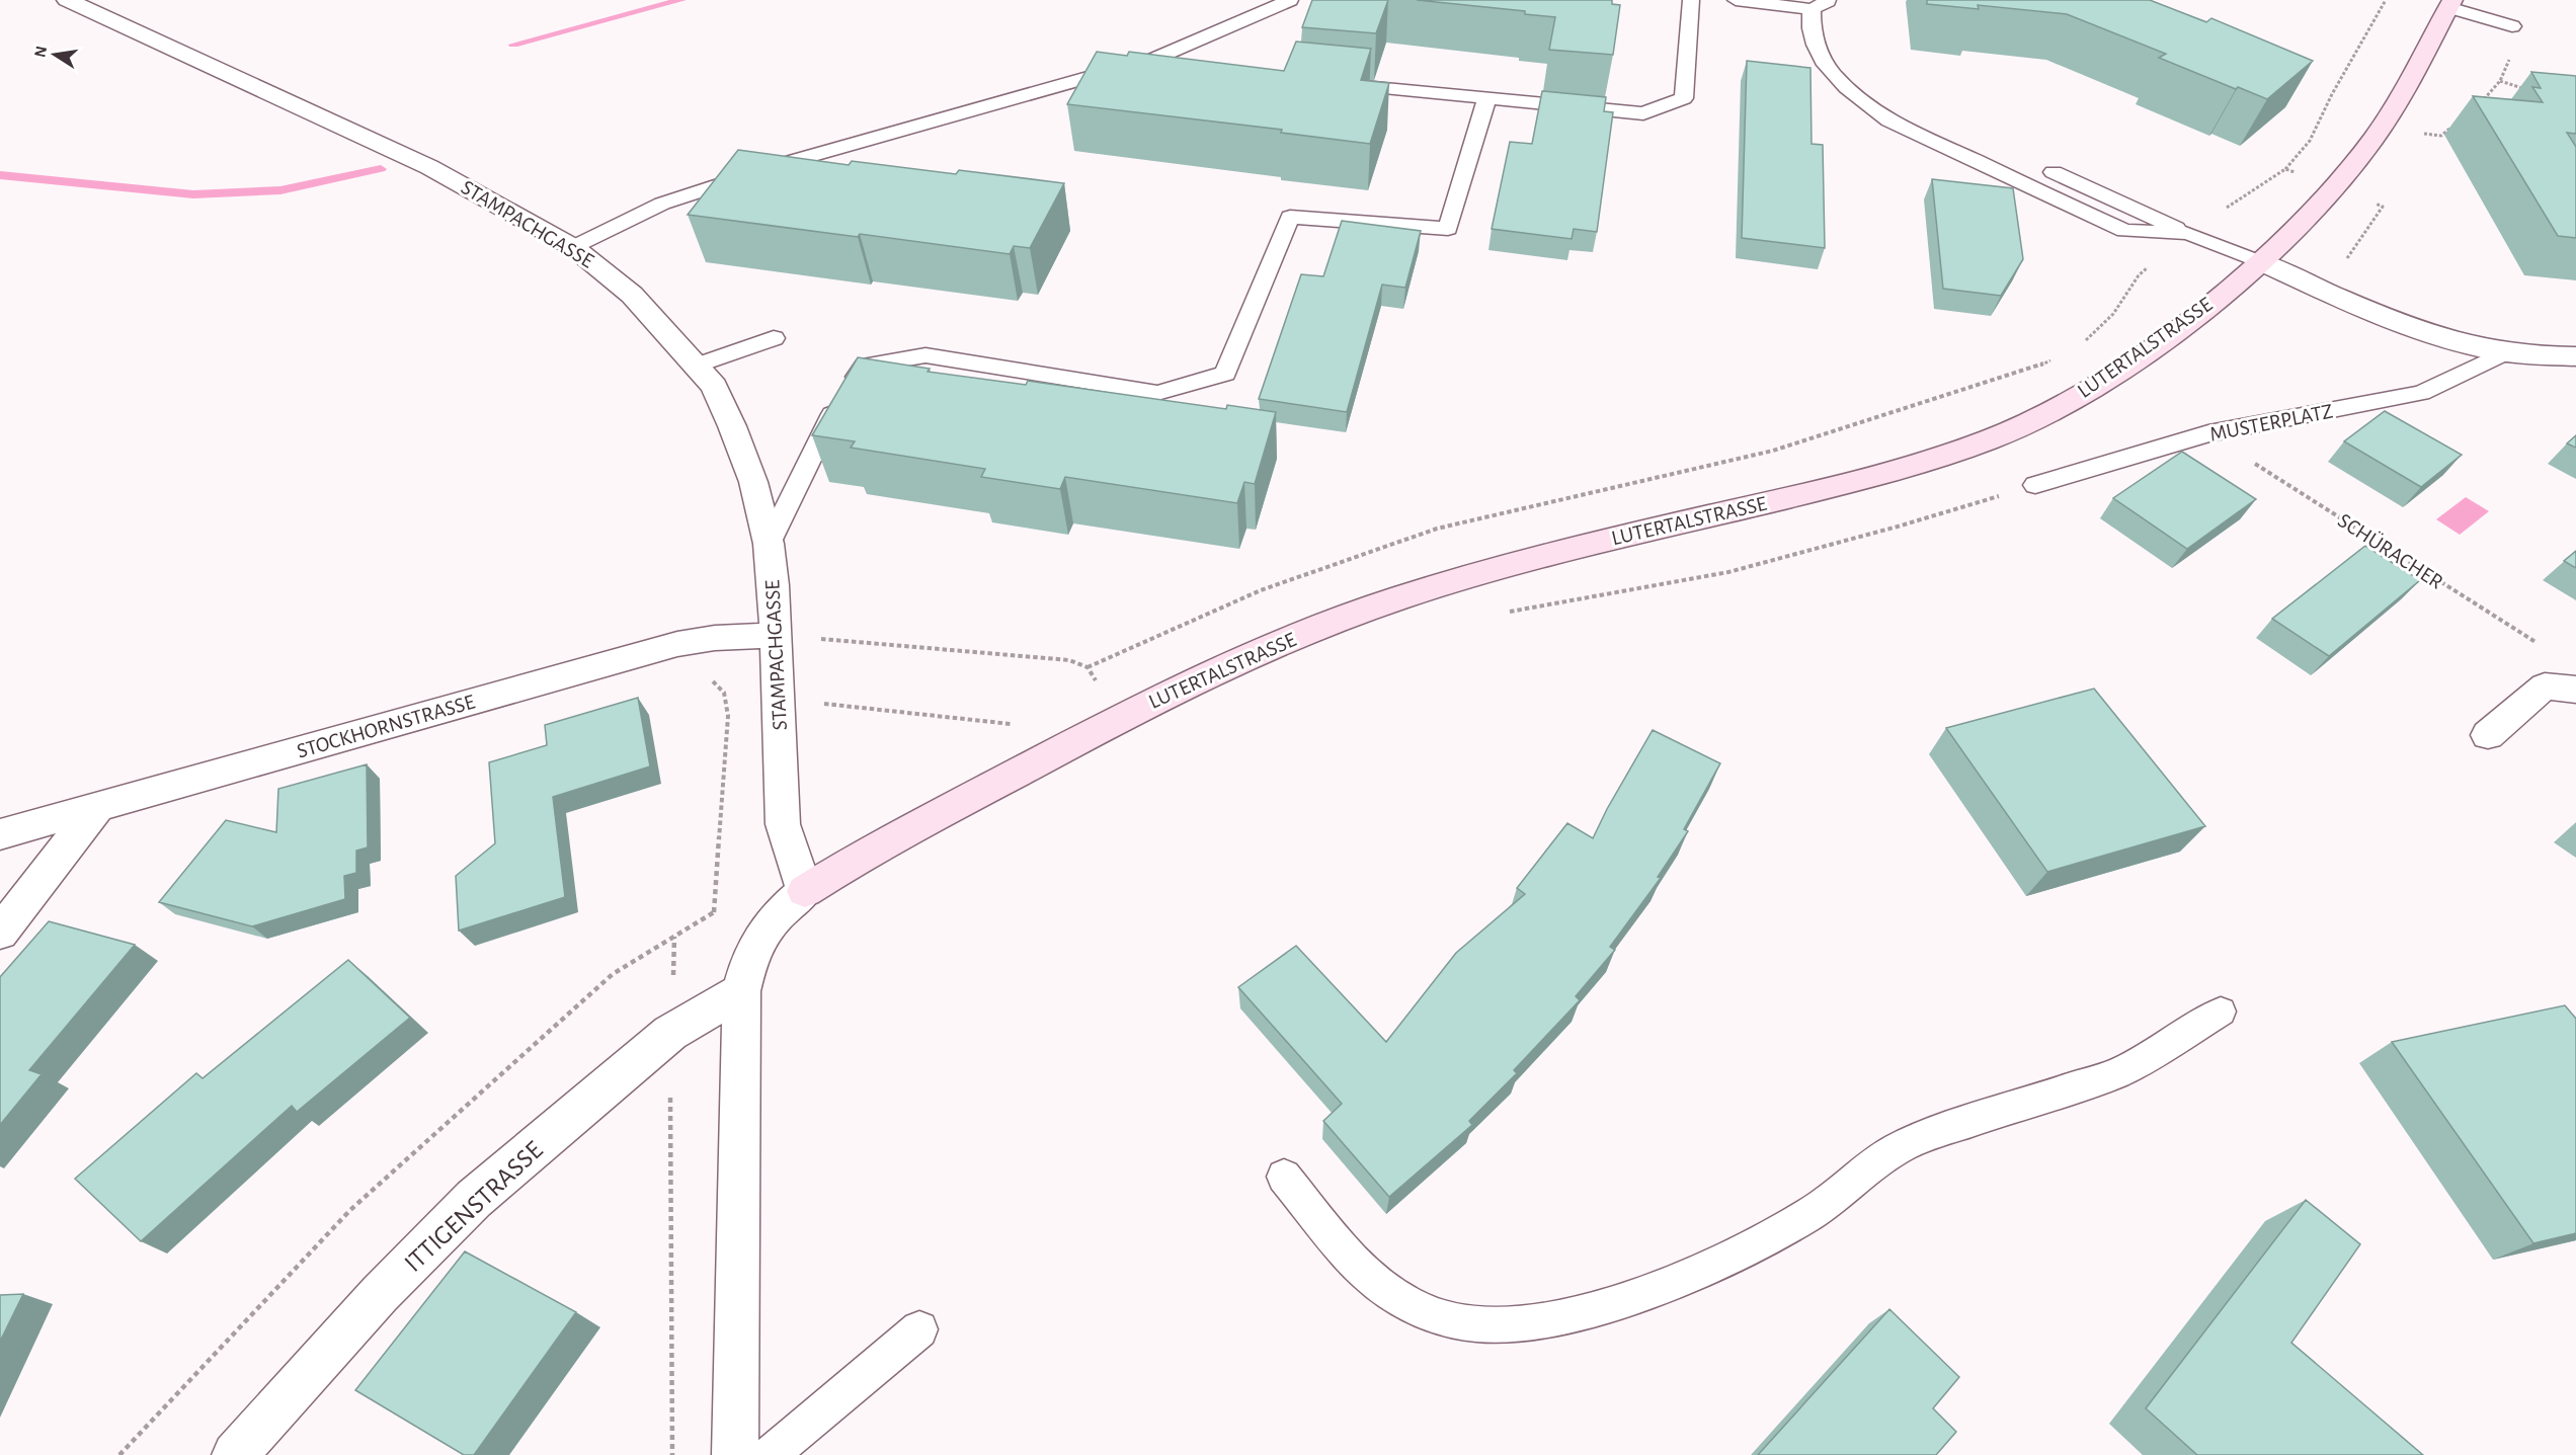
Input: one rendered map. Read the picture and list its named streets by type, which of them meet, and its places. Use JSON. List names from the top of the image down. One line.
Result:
{"streets":{"street":["STAMPACHGASSE","LUTERTALSTRASSE","MUSTERPLATZ","STOCKHORNSTRASSE","ITTIGENSTRASSE"],"path":["SCHÜRACHER"]},"crossings":[["STAMPACHGASSE","LUTERTALSTRASSE"],["STAMPACHGASSE","STOCKHORNSTRASSE"],["LUTERTALSTRASSE","MUSTERPLATZ"],["MUSTERPLATZ","SCHÜRACHER"]],"north":"left"}
